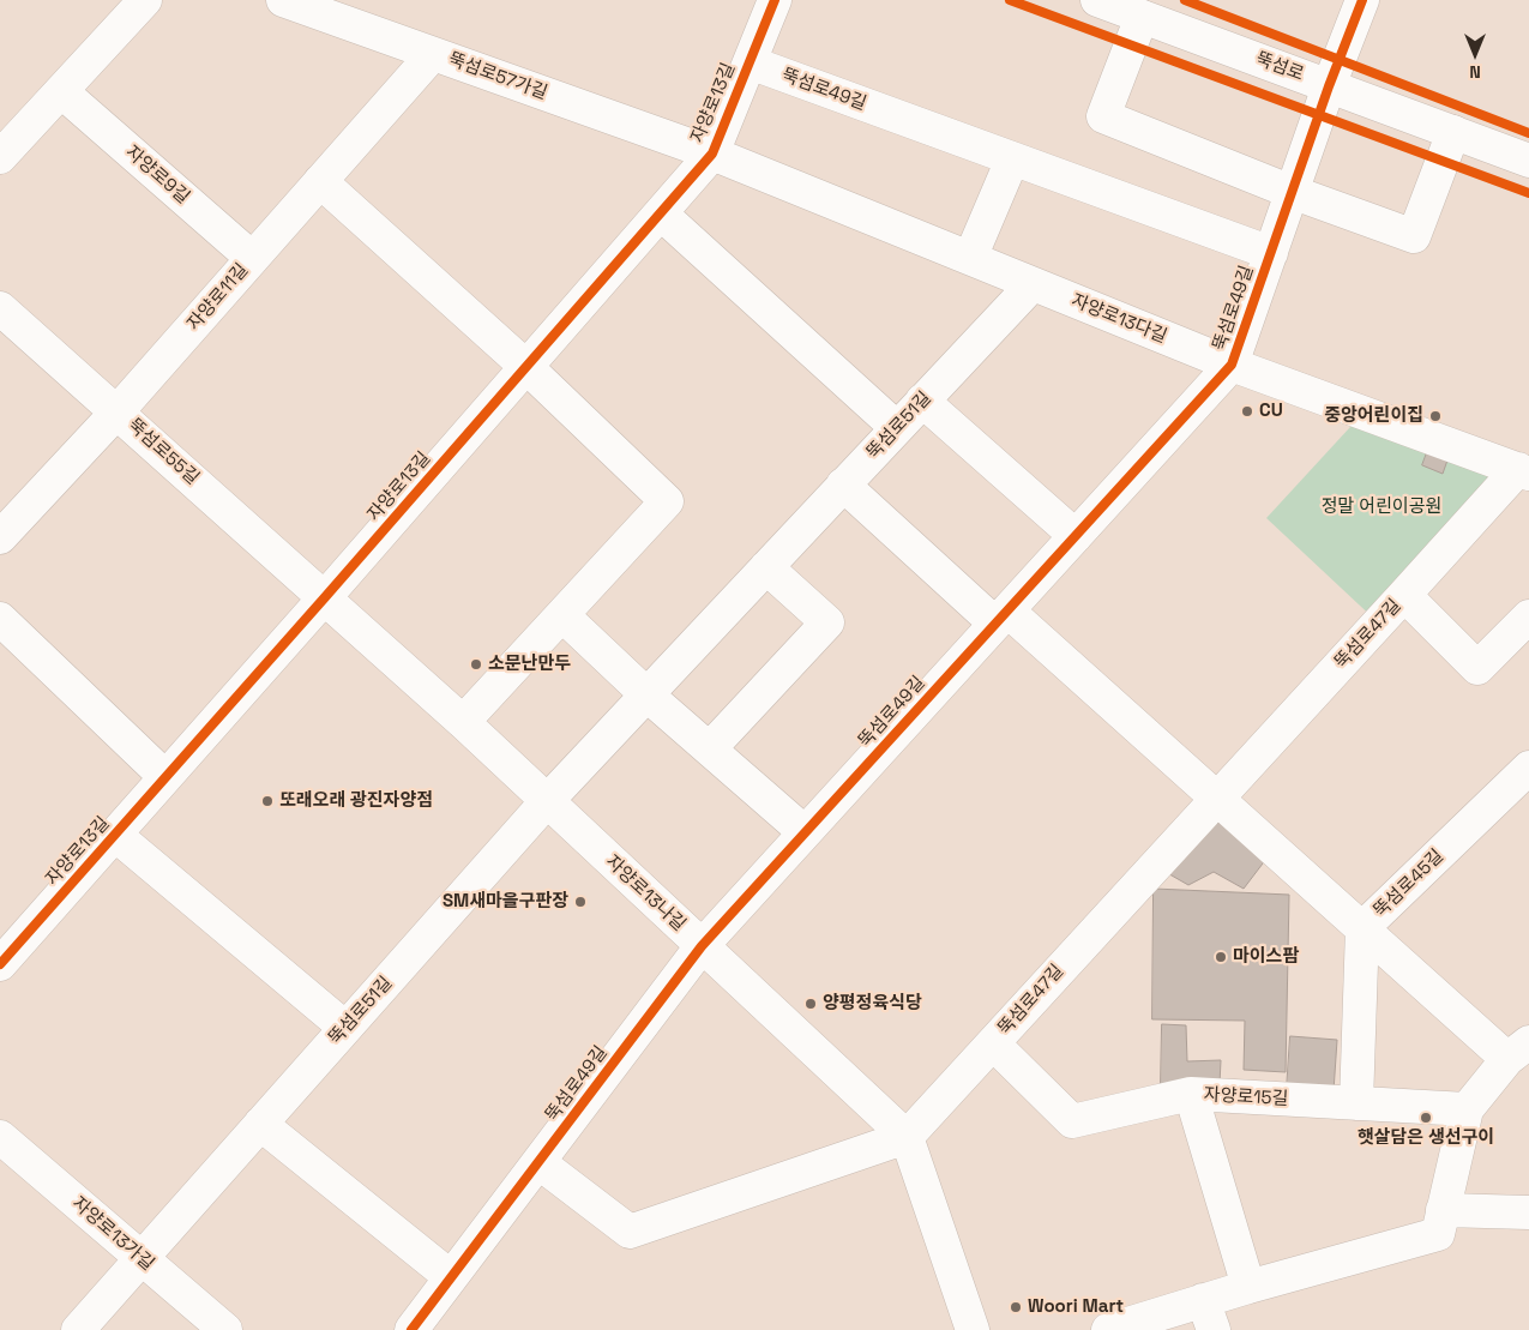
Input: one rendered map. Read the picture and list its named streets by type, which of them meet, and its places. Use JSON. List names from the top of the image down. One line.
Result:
{"streets":{"street":["뚝섬로","뚝섬로57가길","뚝섬로49길","자양로13길","자양로9길","자양로11길","자양로13다길","뚝섬로51길","뚝섬로55길","뚝섬로47길","뚝섬로45길","자양로13나길","자양로15길","자양로13가길"]},"crossings":[["뚝섬로","뚝섬로49길"],["뚝섬로57가길","자양로13길"],["뚝섬로57가길","자양로11길"],["뚝섬로57가길","자양로13다길"],["뚝섬로49길","자양로13길"],["뚝섬로49길","자양로13다길"],["뚝섬로49길","자양로13나길"],["자양로13길","자양로13다길"],["자양로13길","뚝섬로51길"],["자양로13길","뚝섬로55길"],["자양로13길","자양로13나길"],["자양로9길","자양로11길"],["자양로11길","뚝섬로55길"],["자양로13다길","뚝섬로51길"],["자양로13다길","뚝섬로47길"],["뚝섬로51길","자양로13나길"],["뚝섬로51길","자양로13가길"],["뚝섬로55길","자양로13나길"],["뚝섬로47길","자양로13나길"],["뚝섬로47길","자양로15길"],["뚝섬로45길","자양로15길"]],"parks":["정말 어린이공원"],"places":["CU","중앙어린이집","소문난만두","또래오래 광진자양점","SM새마을구판장","마이스팜","양평정육식당","햇살담은 생선구이","Woori Mart"],"north":"bottom"}
